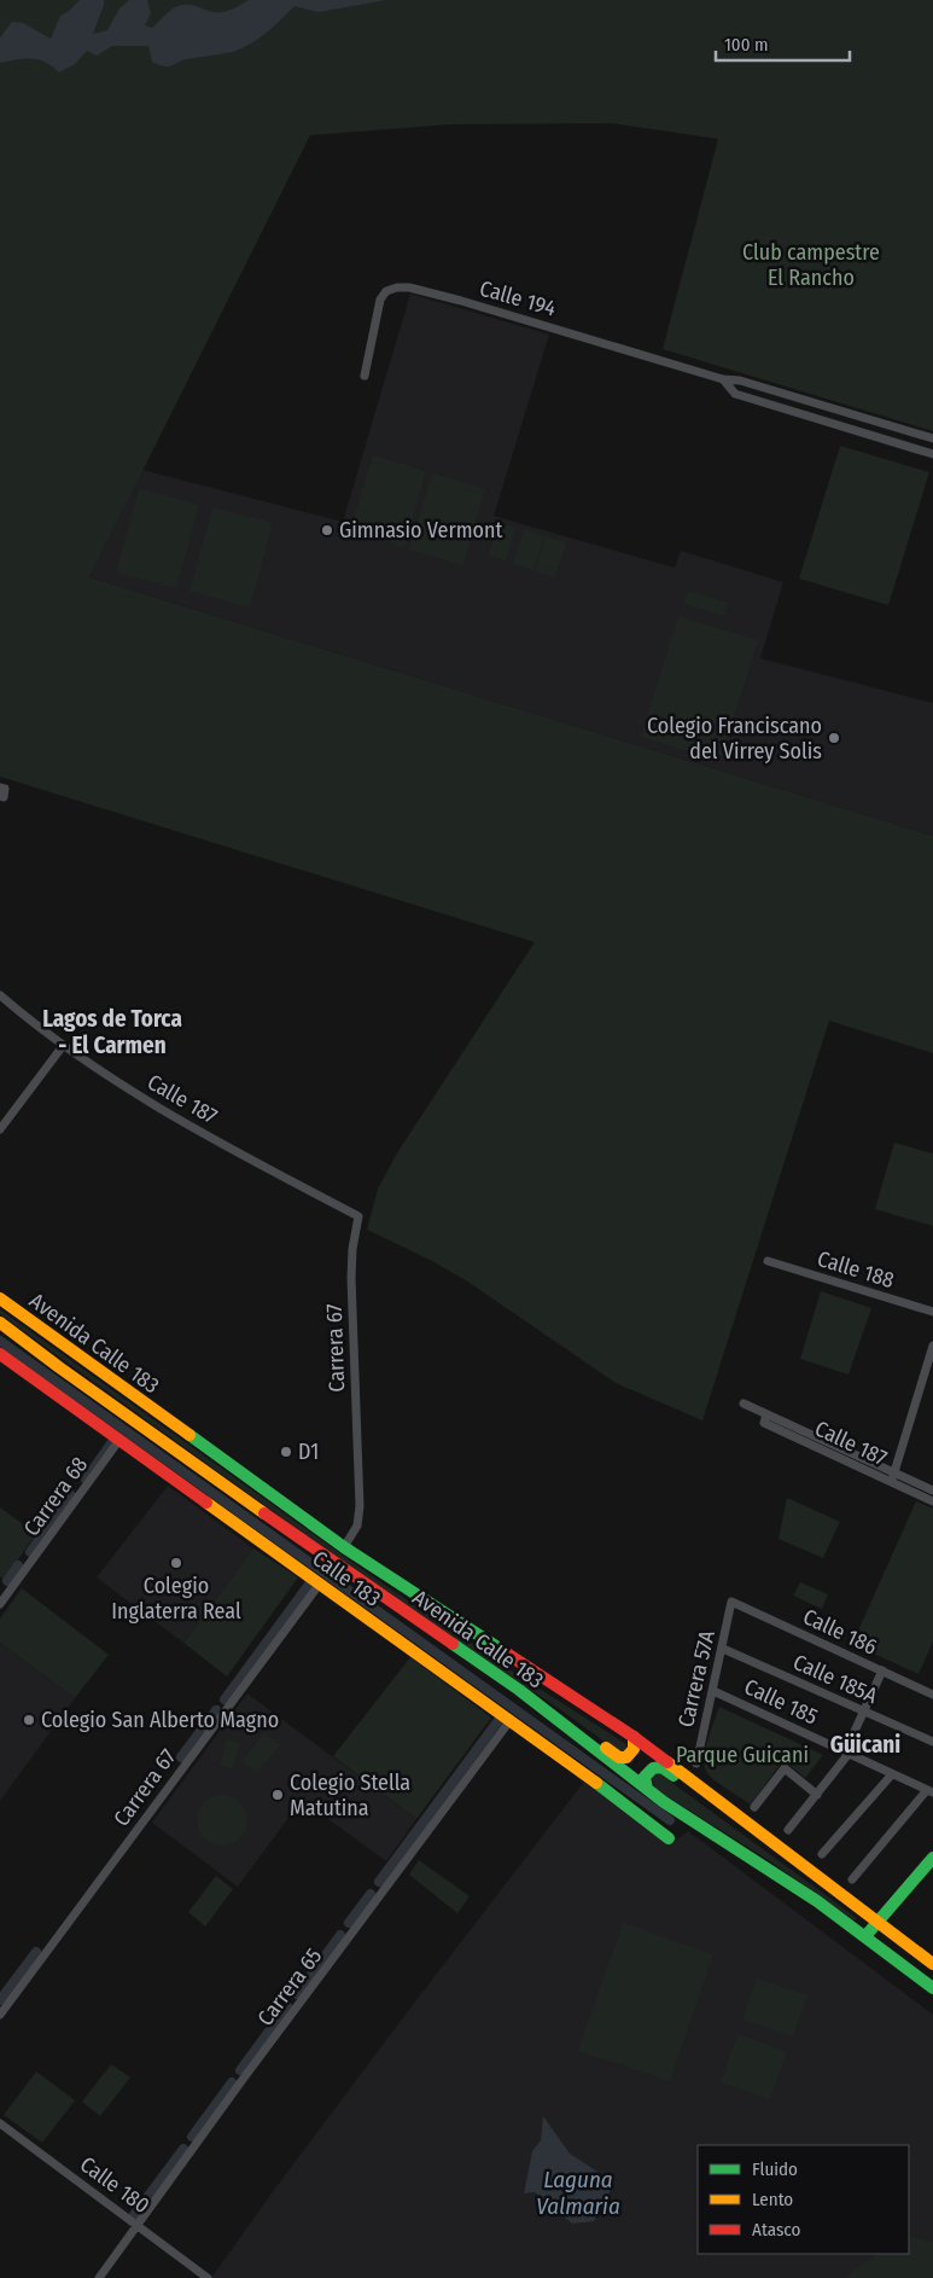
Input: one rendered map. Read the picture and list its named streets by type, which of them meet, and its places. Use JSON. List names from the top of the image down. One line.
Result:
{"streets":{"main road":["Avenida Calle 183","Calle 183"],"street":["Calle 194","Calle 187","Calle 188","Carrera 67","Carrera 68","Calle 186","Carrera 57A","Calle 185A","Calle 185","Carrera 65","Calle 180"]},"crossings":[["Calle 187","Carrera 67"],["Avenida Calle 183","Carrera 67"],["Carrera 67","Calle 183"],["Carrera 68","Calle 183"],["Calle 183","Carrera 65"],["Calle 186","Carrera 57A"],["Carrera 57A","Calle 185A"],["Carrera 57A","Calle 185"],["Carrera 65","Calle 180"]],"districts":["Lagos de Torca - El Carmen","Güicani"],"water":["Laguna Valmaria"],"parks":["Club campestre El Rancho","Parque Guicani"],"places":["Gimnasio Vermont","Colegio Franciscano del Virrey Solis","D1","Colegio Inglaterra Real","Colegio San Alberto Magno","Colegio Stella Matutina"],"legend":["Fluido","Lento","Atasco"],"scale_bar":"100 m"}
